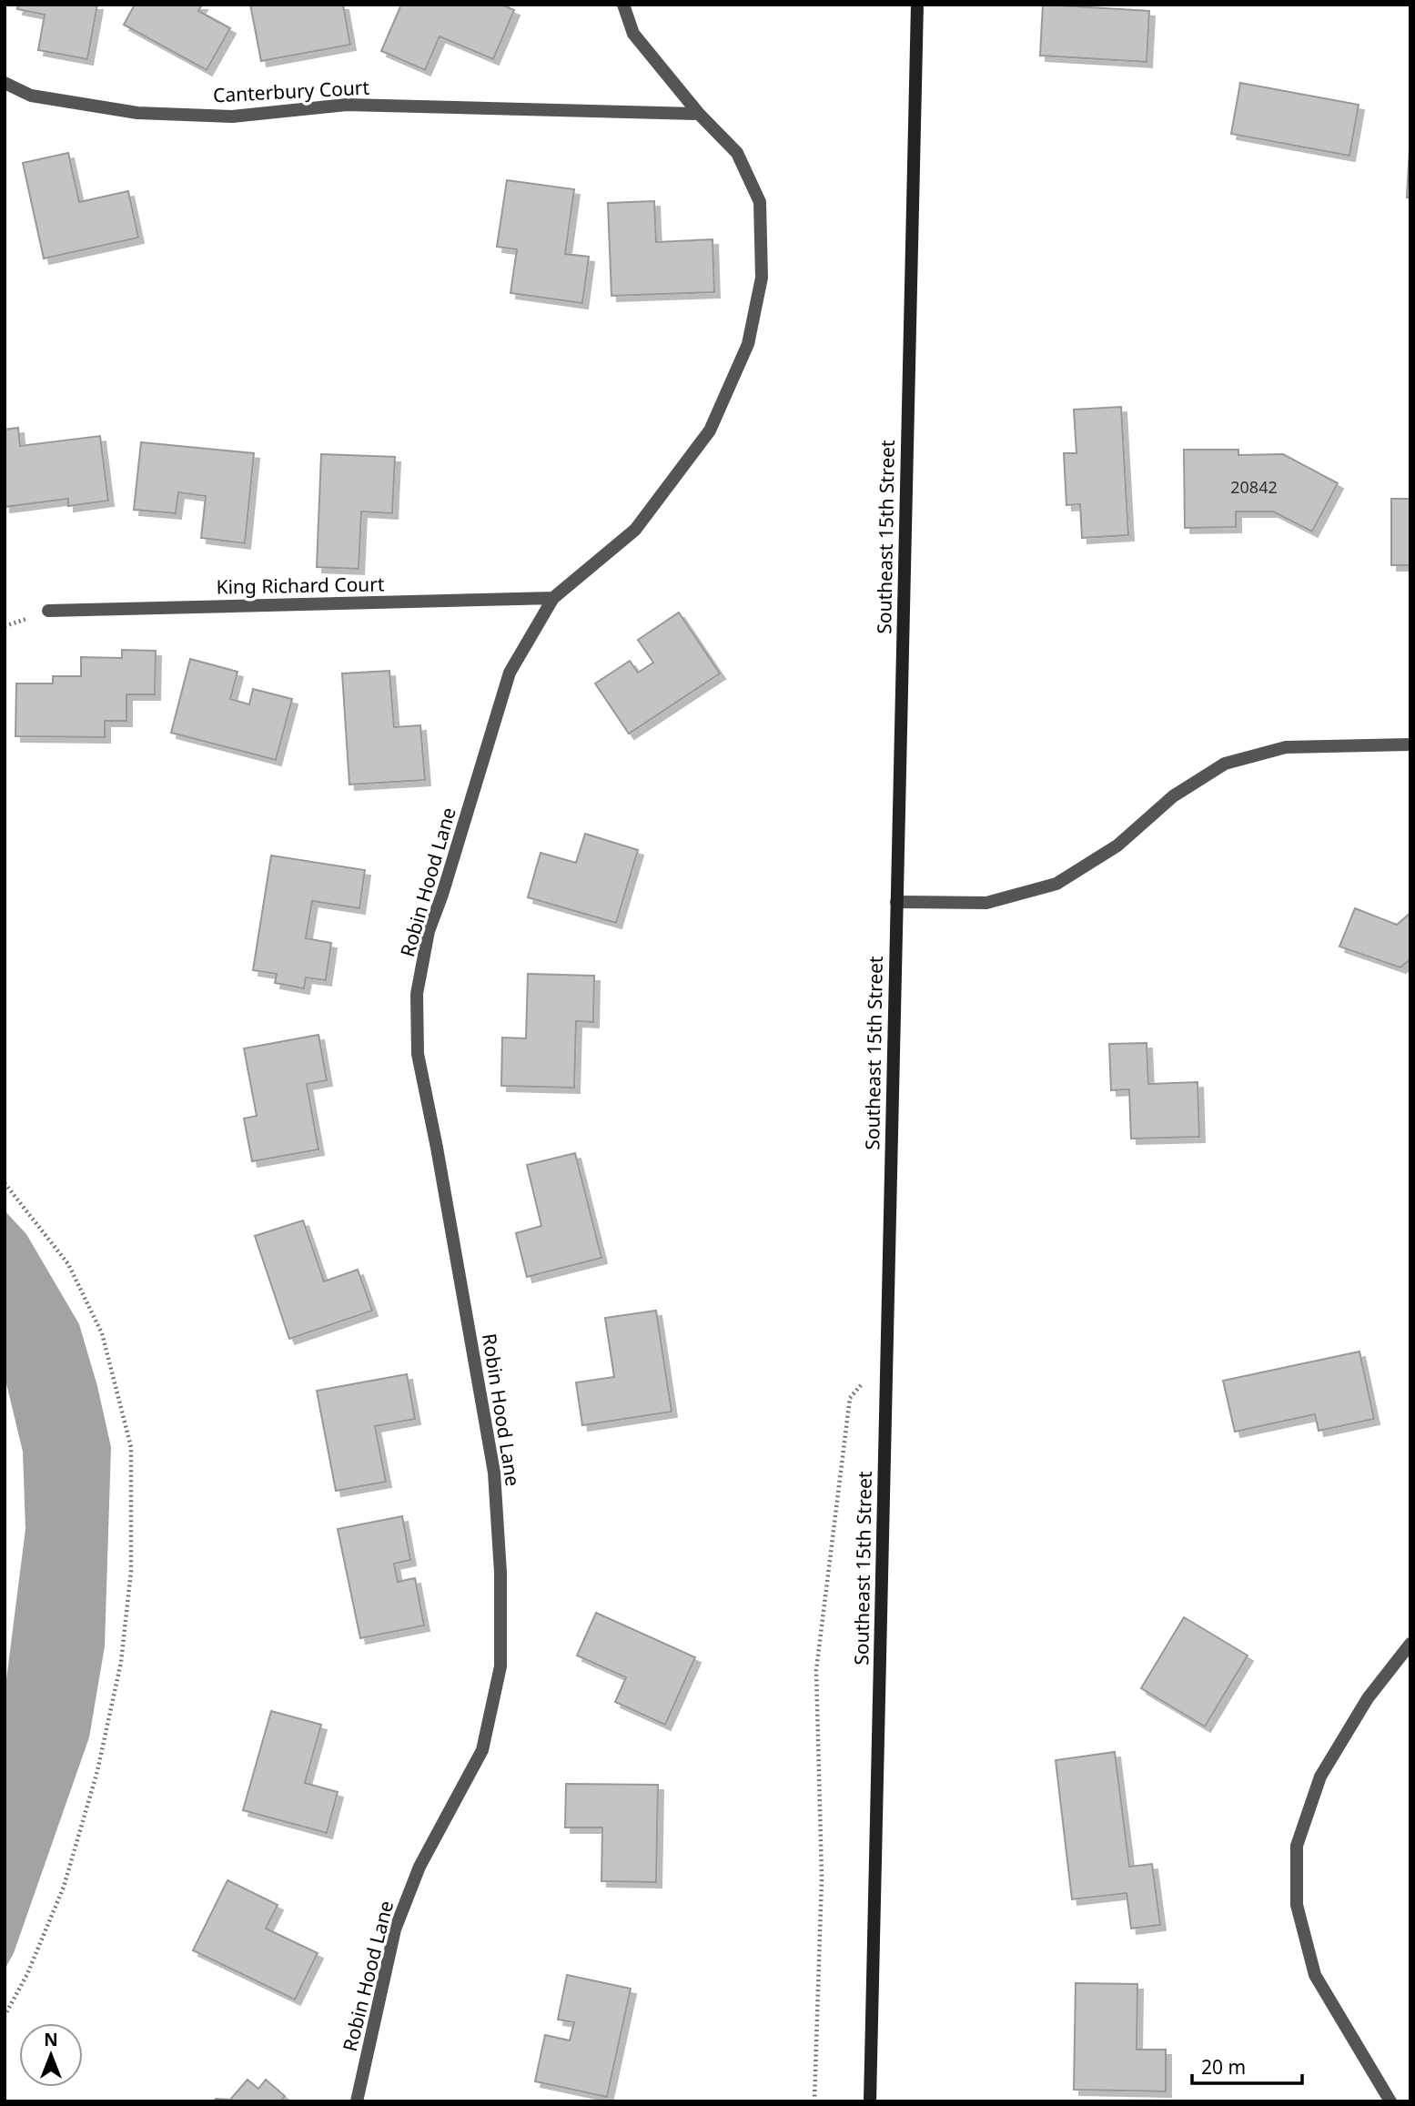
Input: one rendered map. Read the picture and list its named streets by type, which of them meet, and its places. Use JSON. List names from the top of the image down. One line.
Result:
{"streets":{"main road":["Southeast 15th Street"],"street":["Canterbury Court","King Richard Court","Robin Hood Lane"]},"crossings":[["Canterbury Court","Robin Hood Lane"],["King Richard Court","Robin Hood Lane"]],"house_numbers":["20842"],"scale_bar":"20 m","north":"top"}
